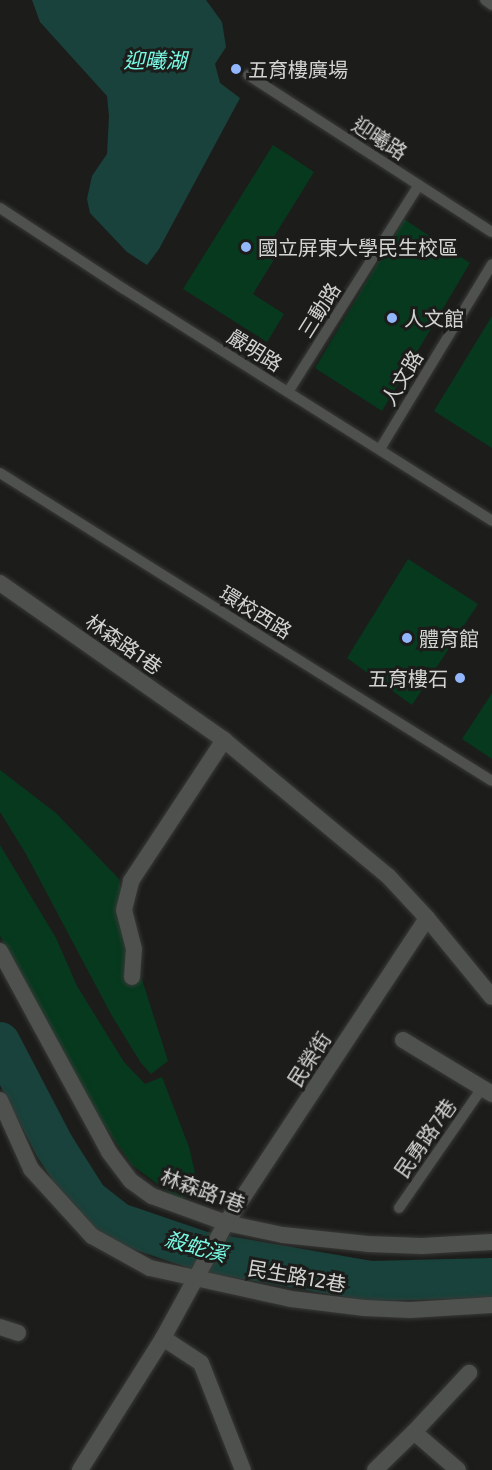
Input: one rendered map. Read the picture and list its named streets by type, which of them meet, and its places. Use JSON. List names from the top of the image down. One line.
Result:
{"streets":{"street":["林森路1巷","民榮街","民生路12巷"],"lane":["迎曦路","三動路","嚴明路","人文路","環校西路","民勇路7巷"]},"crossings":[["迎曦路","三動路"],["三動路","嚴明路"],["嚴明路","人文路"],["林森路1巷","民榮街"],["民榮街","民生路12巷"]],"water":["迎曦湖","殺蛇溪"],"places":["五育樓廣場","國立屏東大學民生校區","人文館","體育館","五育樓石"]}
